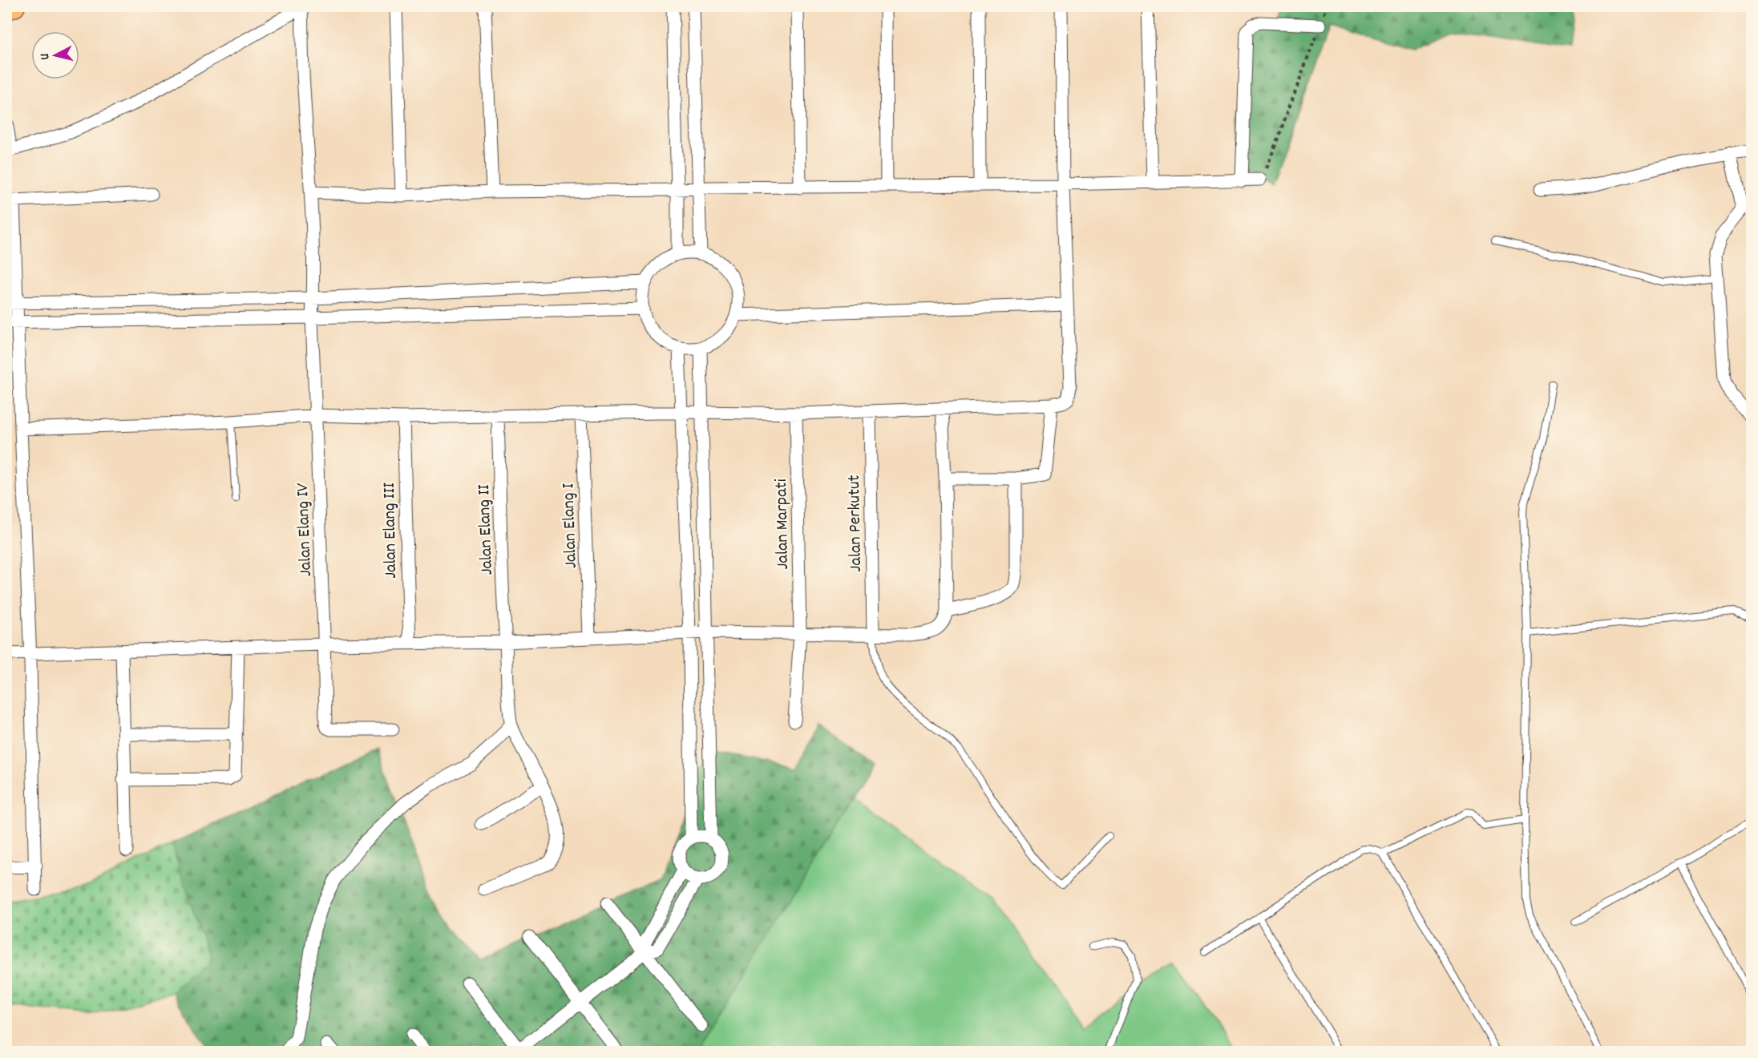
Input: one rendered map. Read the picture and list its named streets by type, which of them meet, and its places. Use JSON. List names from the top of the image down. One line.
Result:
{"streets":{"street":["Jalan Perkutut","Jalan Marpati","Jalan Elang I","Jalan Elang IV","Jalan Elang II","Jalan Elang III"]},"north":"left"}
